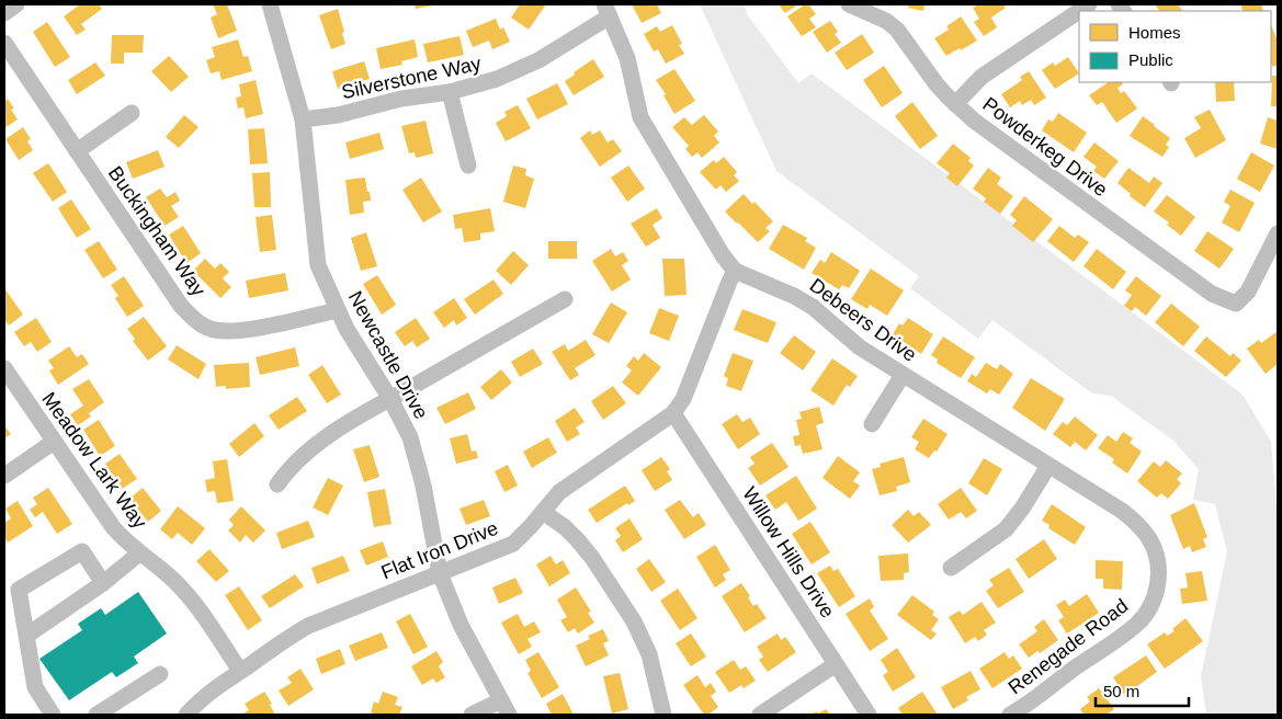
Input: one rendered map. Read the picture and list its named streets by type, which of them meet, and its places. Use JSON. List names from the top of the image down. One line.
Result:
{"streets":{"street":["Silverstone Way","Powderkeg Drive","Buckingham Way","Debeers Drive","Newcastle Drive","Meadow Lark Way","Flat Iron Drive","Willow Hills Drive","Renegade Road"]},"crossings":[["Silverstone Way","Newcastle Drive"],["Buckingham Way","Newcastle Drive"],["Debeers Drive","Flat Iron Drive"],["Debeers Drive","Renegade Road"],["Newcastle Drive","Flat Iron Drive"],["Meadow Lark Way","Flat Iron Drive"],["Flat Iron Drive","Willow Hills Drive"]],"legend":["Homes","Public"],"scale_bar":"50 m"}
